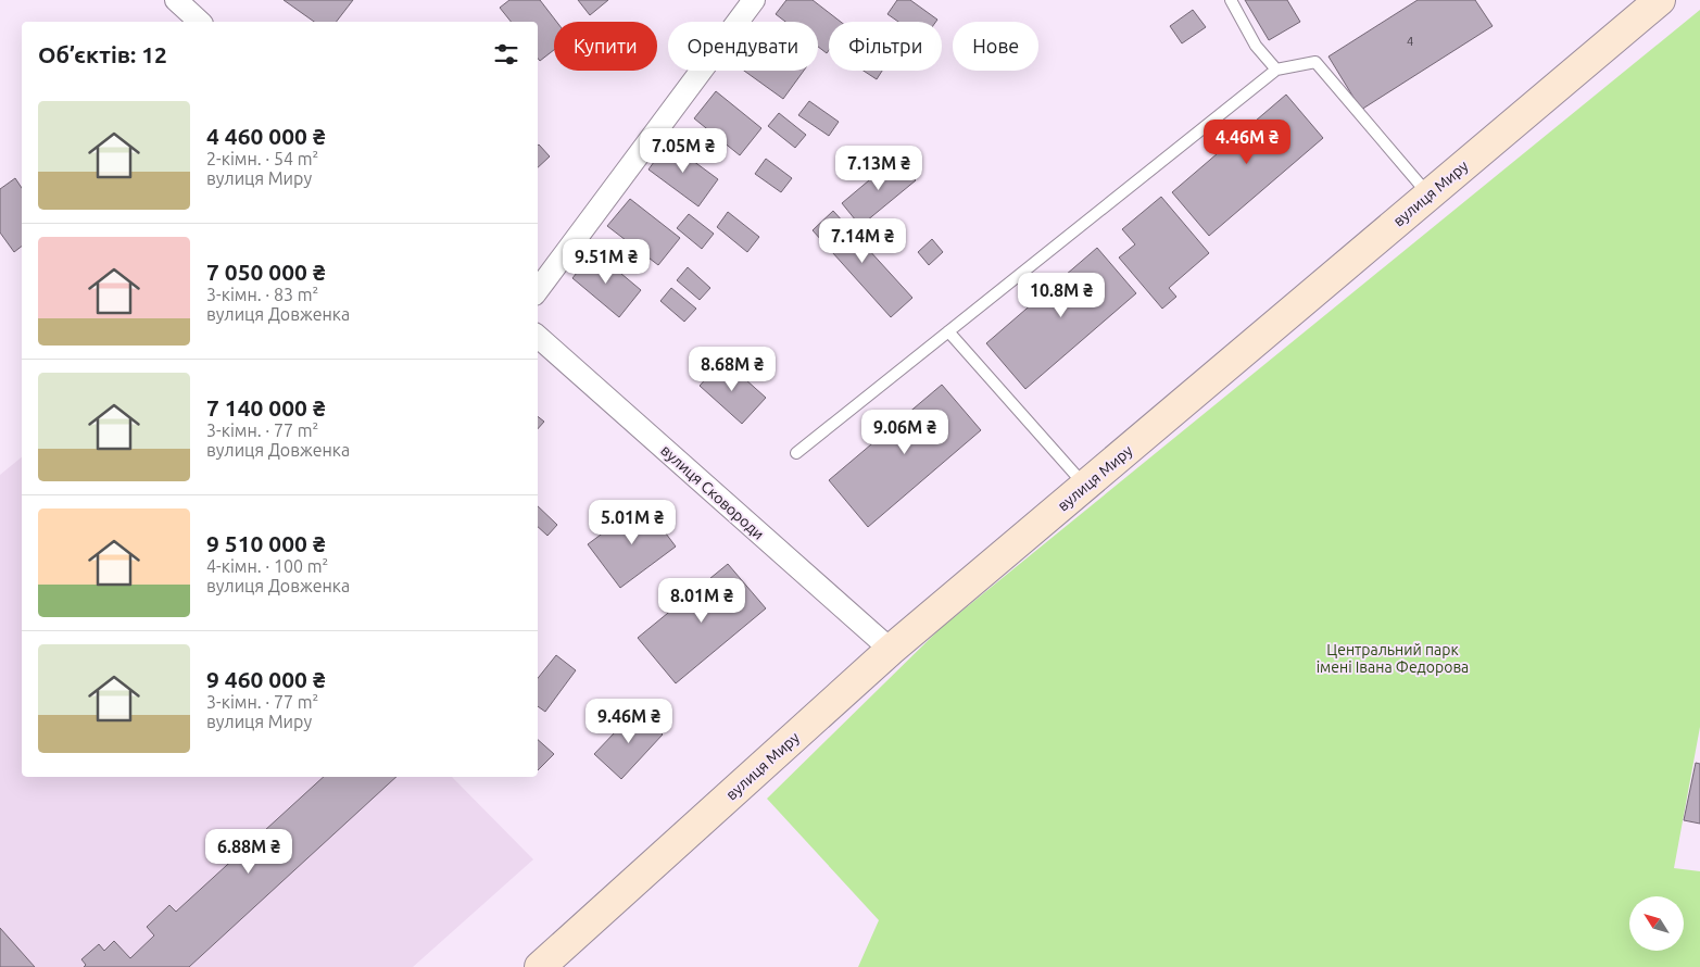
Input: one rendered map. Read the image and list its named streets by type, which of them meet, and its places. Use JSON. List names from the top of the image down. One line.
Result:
{"streets":{"main road":["вулиця Миру"],"street":["вулиця Сковороди"]},"crossings":[["вулиця Миру","вулиця Сковороди"]],"parks":["Центральний парк імені Івана Федорова"],"house_numbers":["4"],"north":"top left","page":{"chip":["Купити","Орендувати","Фільтри","Нове"],"heading":"Об’єктів: 12","list":[{"name":"4 460 000 ₴","note":"2-кімн. · 54 m² · вулиця Миру"},{"name":"7 050 000 ₴","note":"3-кімн. · 83 m² · вулиця Довженка"},{"name":"7 140 000 ₴","note":"3-кімн. · 77 m² · вулиця Довженка"},{"name":"9 510 000 ₴","note":"4-кімн. · 100 m² · вулиця Довженка"},{"name":"9 460 000 ₴","note":"3-кімн. · 77 m² · вулиця Миру"}],"price":["4.46M ₴","7.05M ₴","7.13M ₴","7.14M ₴","9.51M ₴","10.8M ₴","8.68M ₴","9.06M ₴","5.01M ₴","8.01M ₴","9.46M ₴","6.88M ₴"]}}
